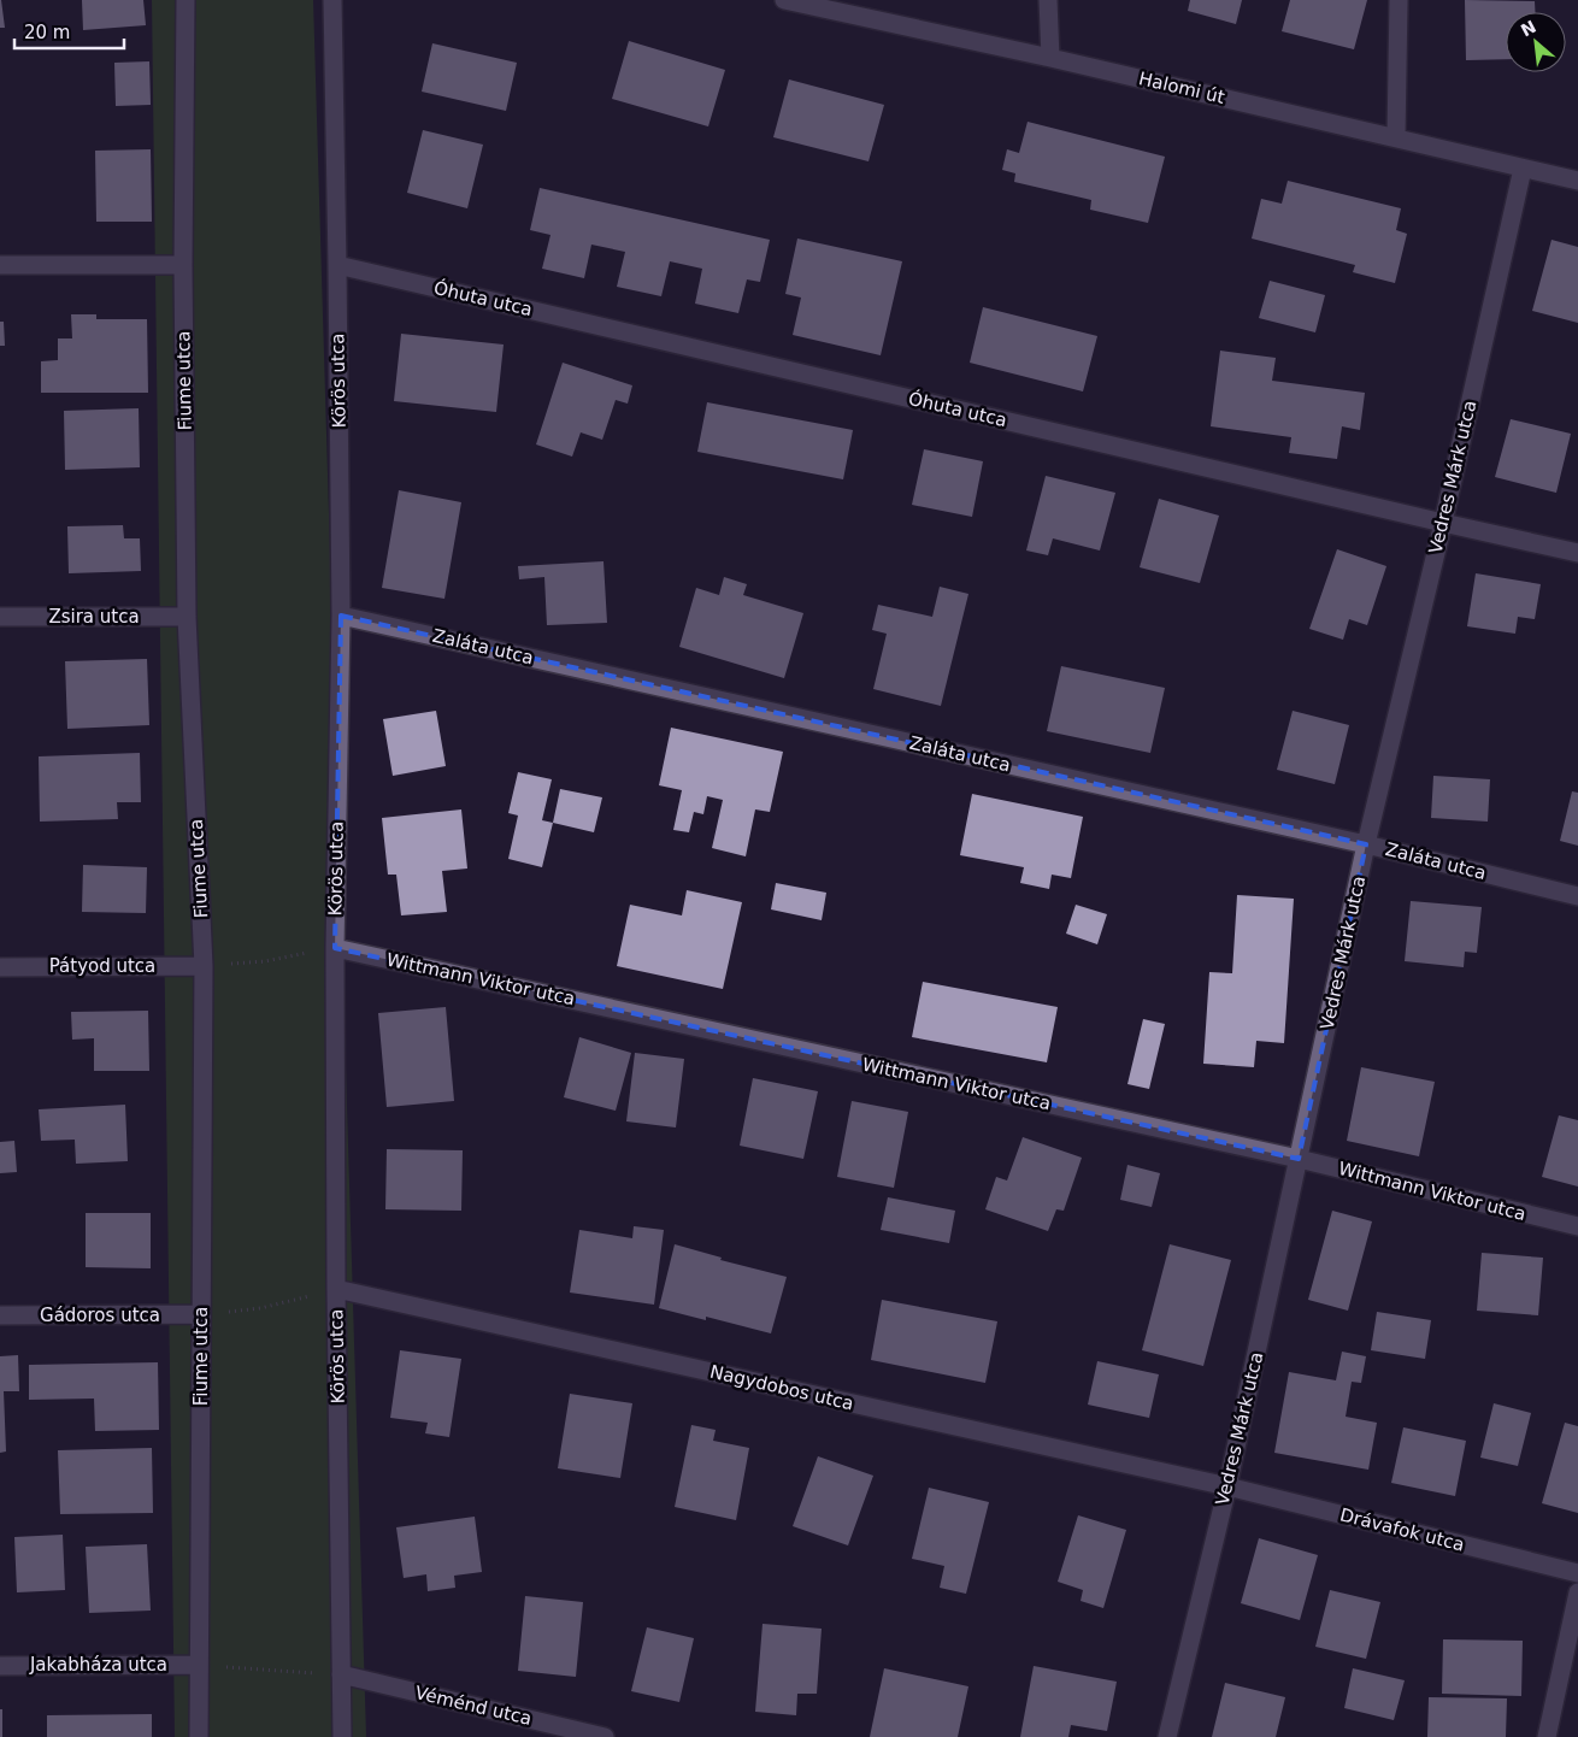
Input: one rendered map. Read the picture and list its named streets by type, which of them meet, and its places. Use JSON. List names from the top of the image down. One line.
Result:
{"streets":{"street":["Halomi út","Óhuta utca","Fiume utca","Körös utca","Vedres Márk utca","Zsira utca","Zaláta utca","Pátyod utca","Wittmann Viktor utca","Gádoros utca","Nagydobos utca","Drávafok utca","Jakabháza utca","Véménd utca"]},"crossings":[["Halomi út","Vedres Márk utca"],["Óhuta utca","Körös utca"],["Óhuta utca","Vedres Márk utca"],["Fiume utca","Zsira utca"],["Fiume utca","Pátyod utca"],["Fiume utca","Gádoros utca"],["Fiume utca","Jakabháza utca"],["Körös utca","Zaláta utca"],["Körös utca","Wittmann Viktor utca"],["Körös utca","Nagydobos utca"],["Körös utca","Véménd utca"],["Vedres Márk utca","Zaláta utca"],["Vedres Márk utca","Wittmann Viktor utca"],["Vedres Márk utca","Nagydobos utca"],["Vedres Márk utca","Drávafok utca"],["Nagydobos utca","Drávafok utca"]],"scale_bar":"20 m","north":"top left"}
